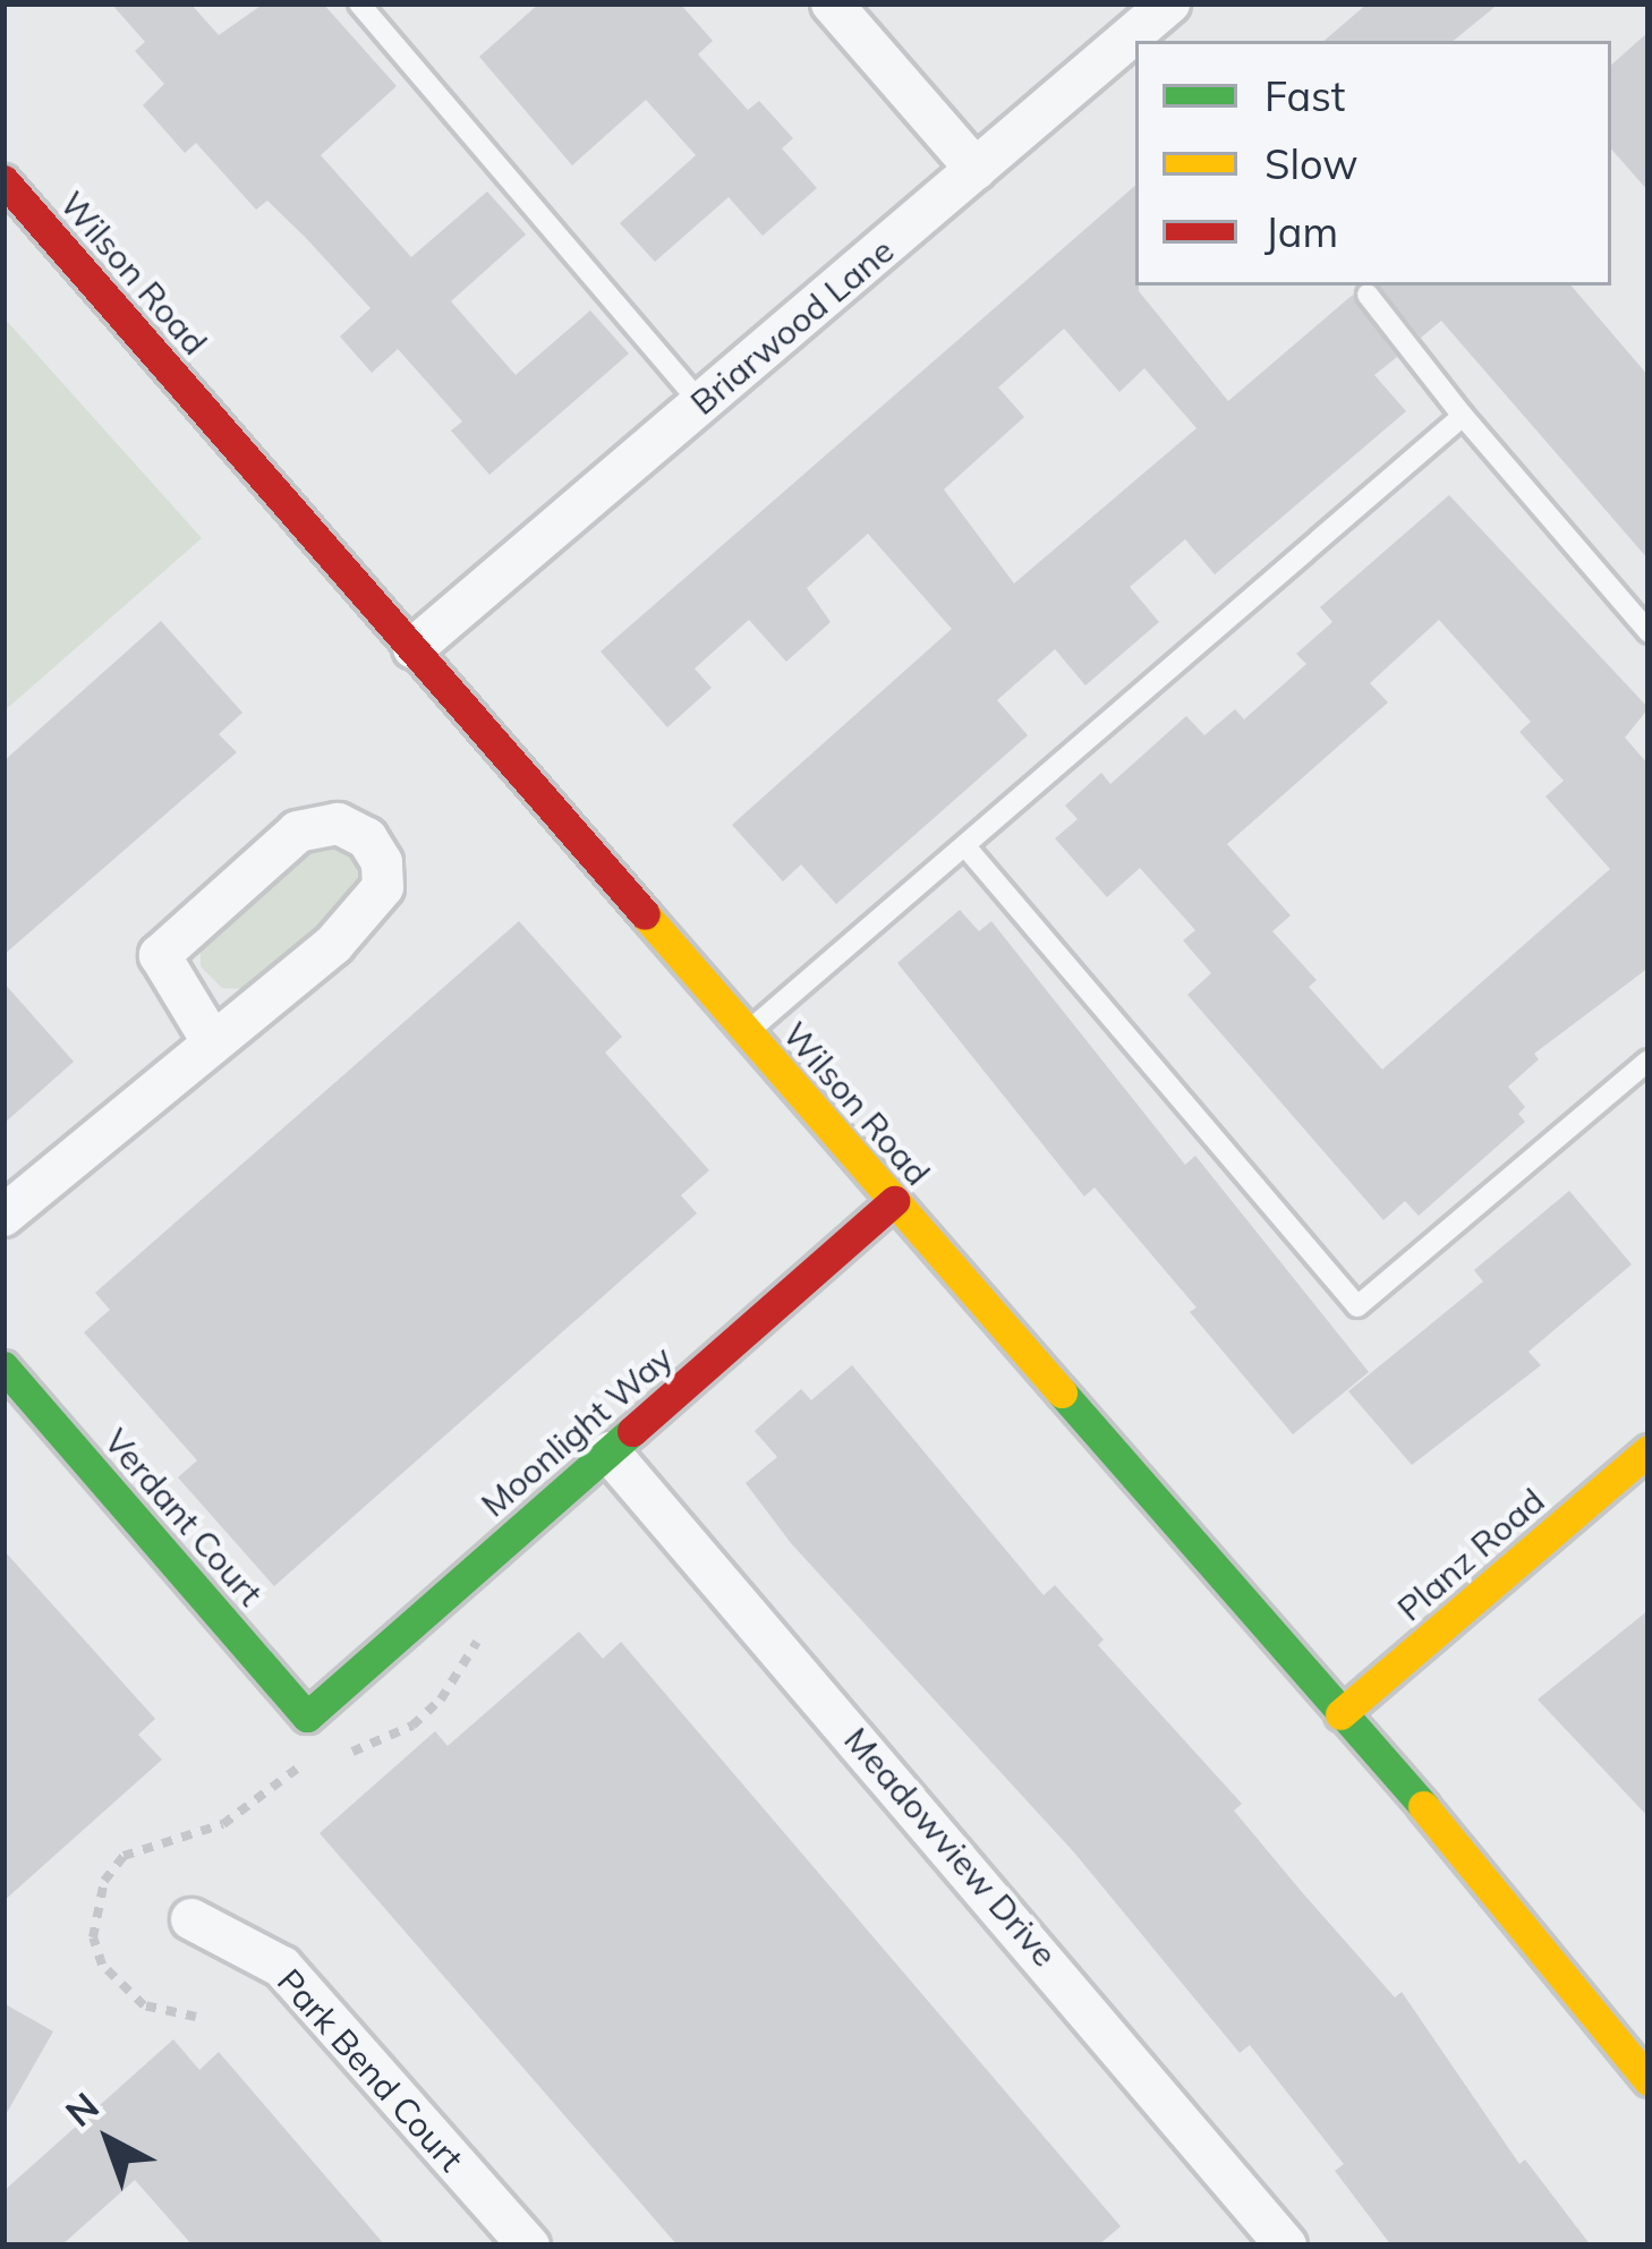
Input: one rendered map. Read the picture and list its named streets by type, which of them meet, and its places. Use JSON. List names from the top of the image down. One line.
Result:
{"streets":{"street":["Wilson Road","Briarwood Lane","Moonlight Way","Verdant Court","Planz Road","Meadowview Drive","Park Bend Court"]},"crossings":[["Wilson Road","Briarwood Lane"],["Wilson Road","Moonlight Way"],["Wilson Road","Planz Road"],["Moonlight Way","Verdant Court"],["Moonlight Way","Meadowview Drive"]],"legend":["Fast","Slow","Jam"],"north":"top left"}
